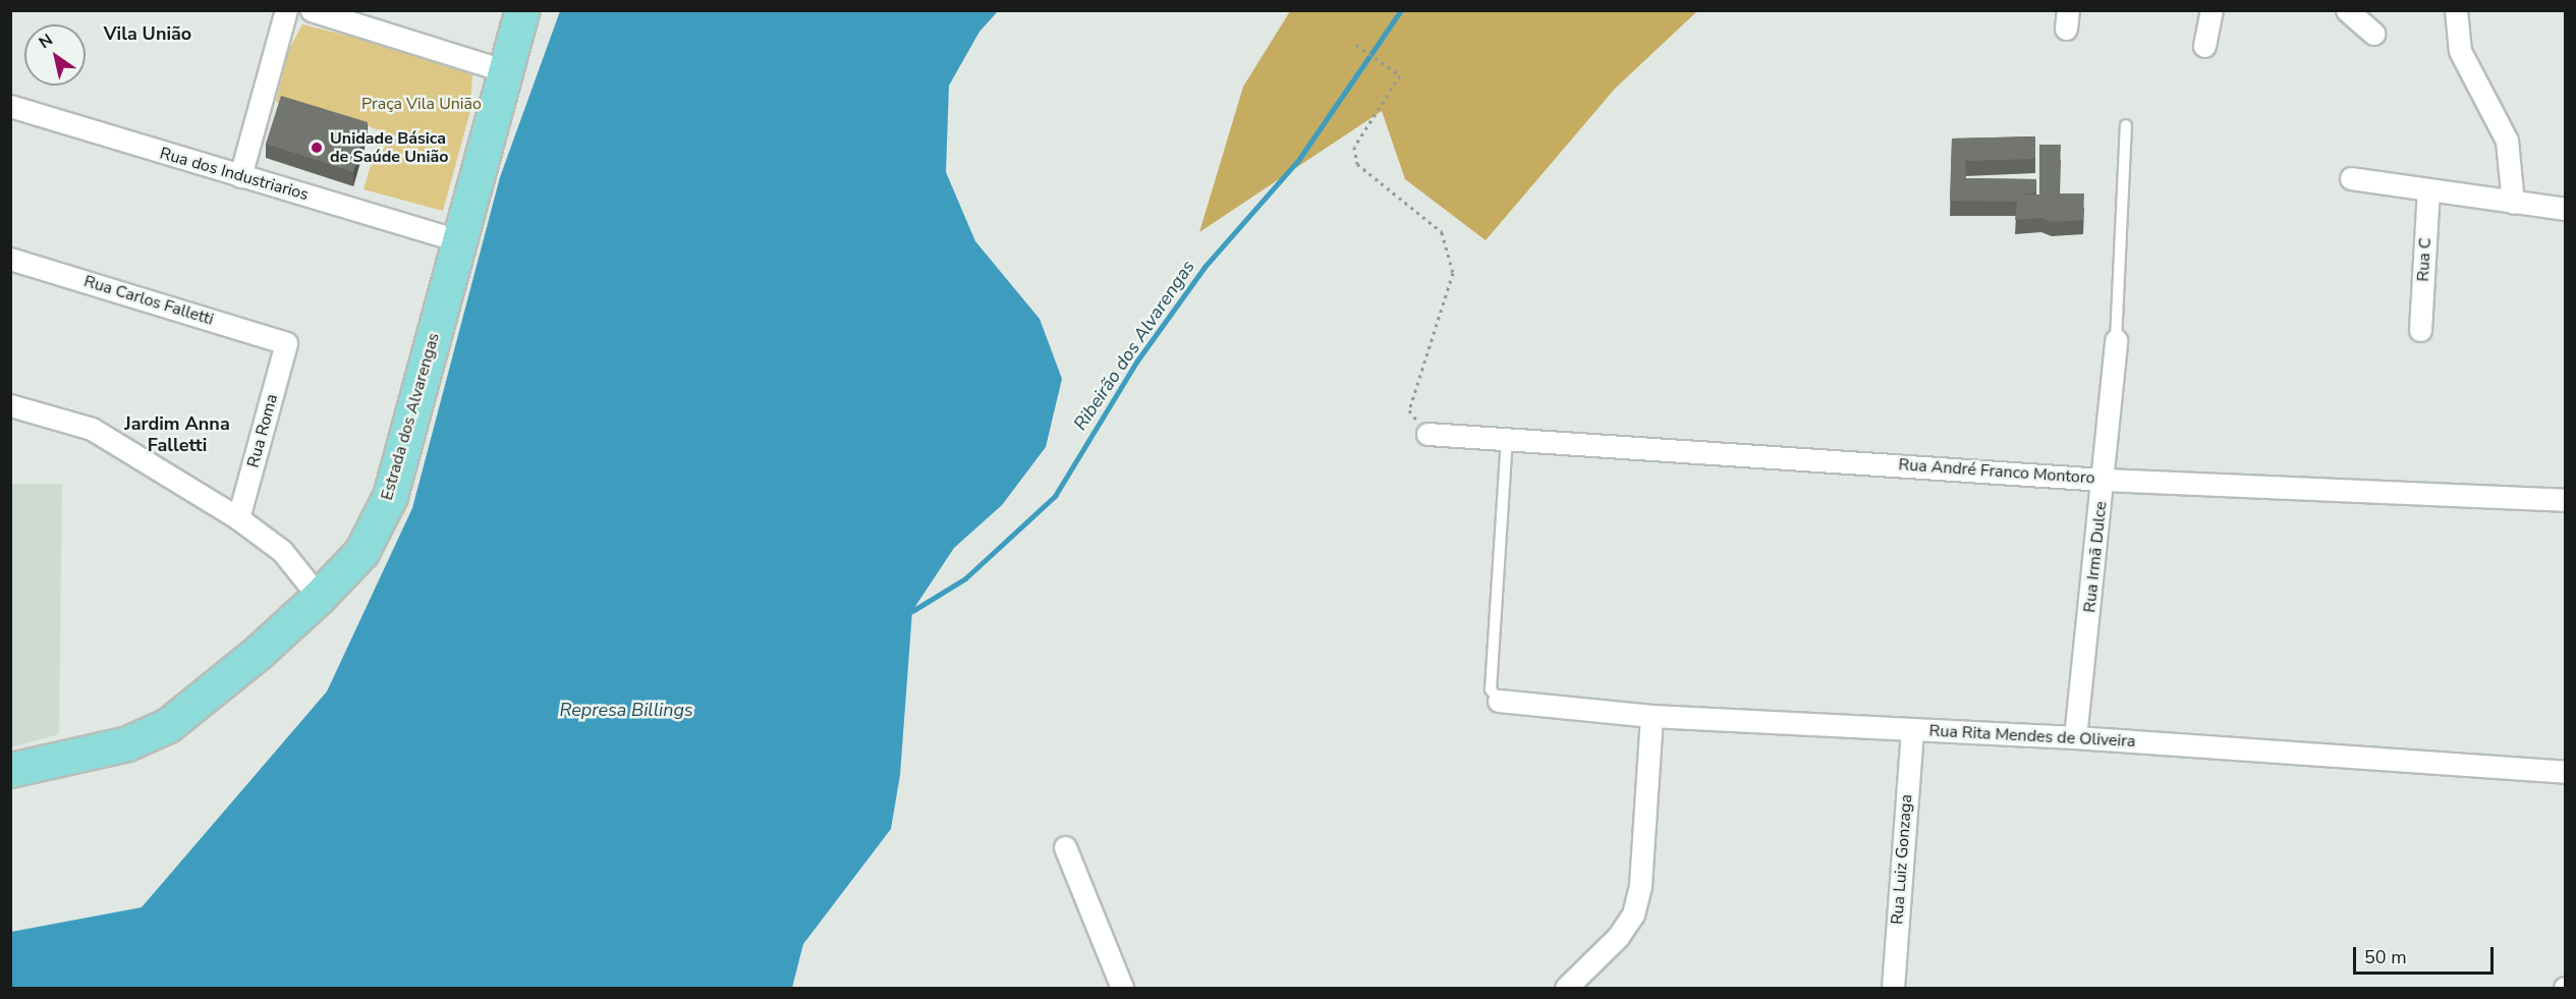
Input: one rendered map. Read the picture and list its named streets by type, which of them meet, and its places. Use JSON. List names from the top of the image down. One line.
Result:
{"streets":{"main road":["Estrada dos Alvarengas"],"street":["Rua dos Industriarios","Rua C","Rua Carlos Falletti","Rua Roma","Rua André Franco Montoro","Rua Irmã Dulce","Rua Rita Mendes de Oliveira","Rua Luiz Gonzaga"]},"crossings":[["Rua dos Industriarios","Estrada dos Alvarengas"],["Rua Carlos Falletti","Rua Roma"],["Rua André Franco Montoro","Rua Irmã Dulce"],["Rua Irmã Dulce","Rua Rita Mendes de Oliveira"],["Rua Rita Mendes de Oliveira","Rua Luiz Gonzaga"]],"districts":["Vila União","Jardim Anna Falletti"],"water":["Ribeirão dos Alvarengas","Represa Billings"],"parks":["Praça Vila União"],"places":["Unidade Básica de Saúde União"],"scale_bar":"50 m","north":"top left"}
